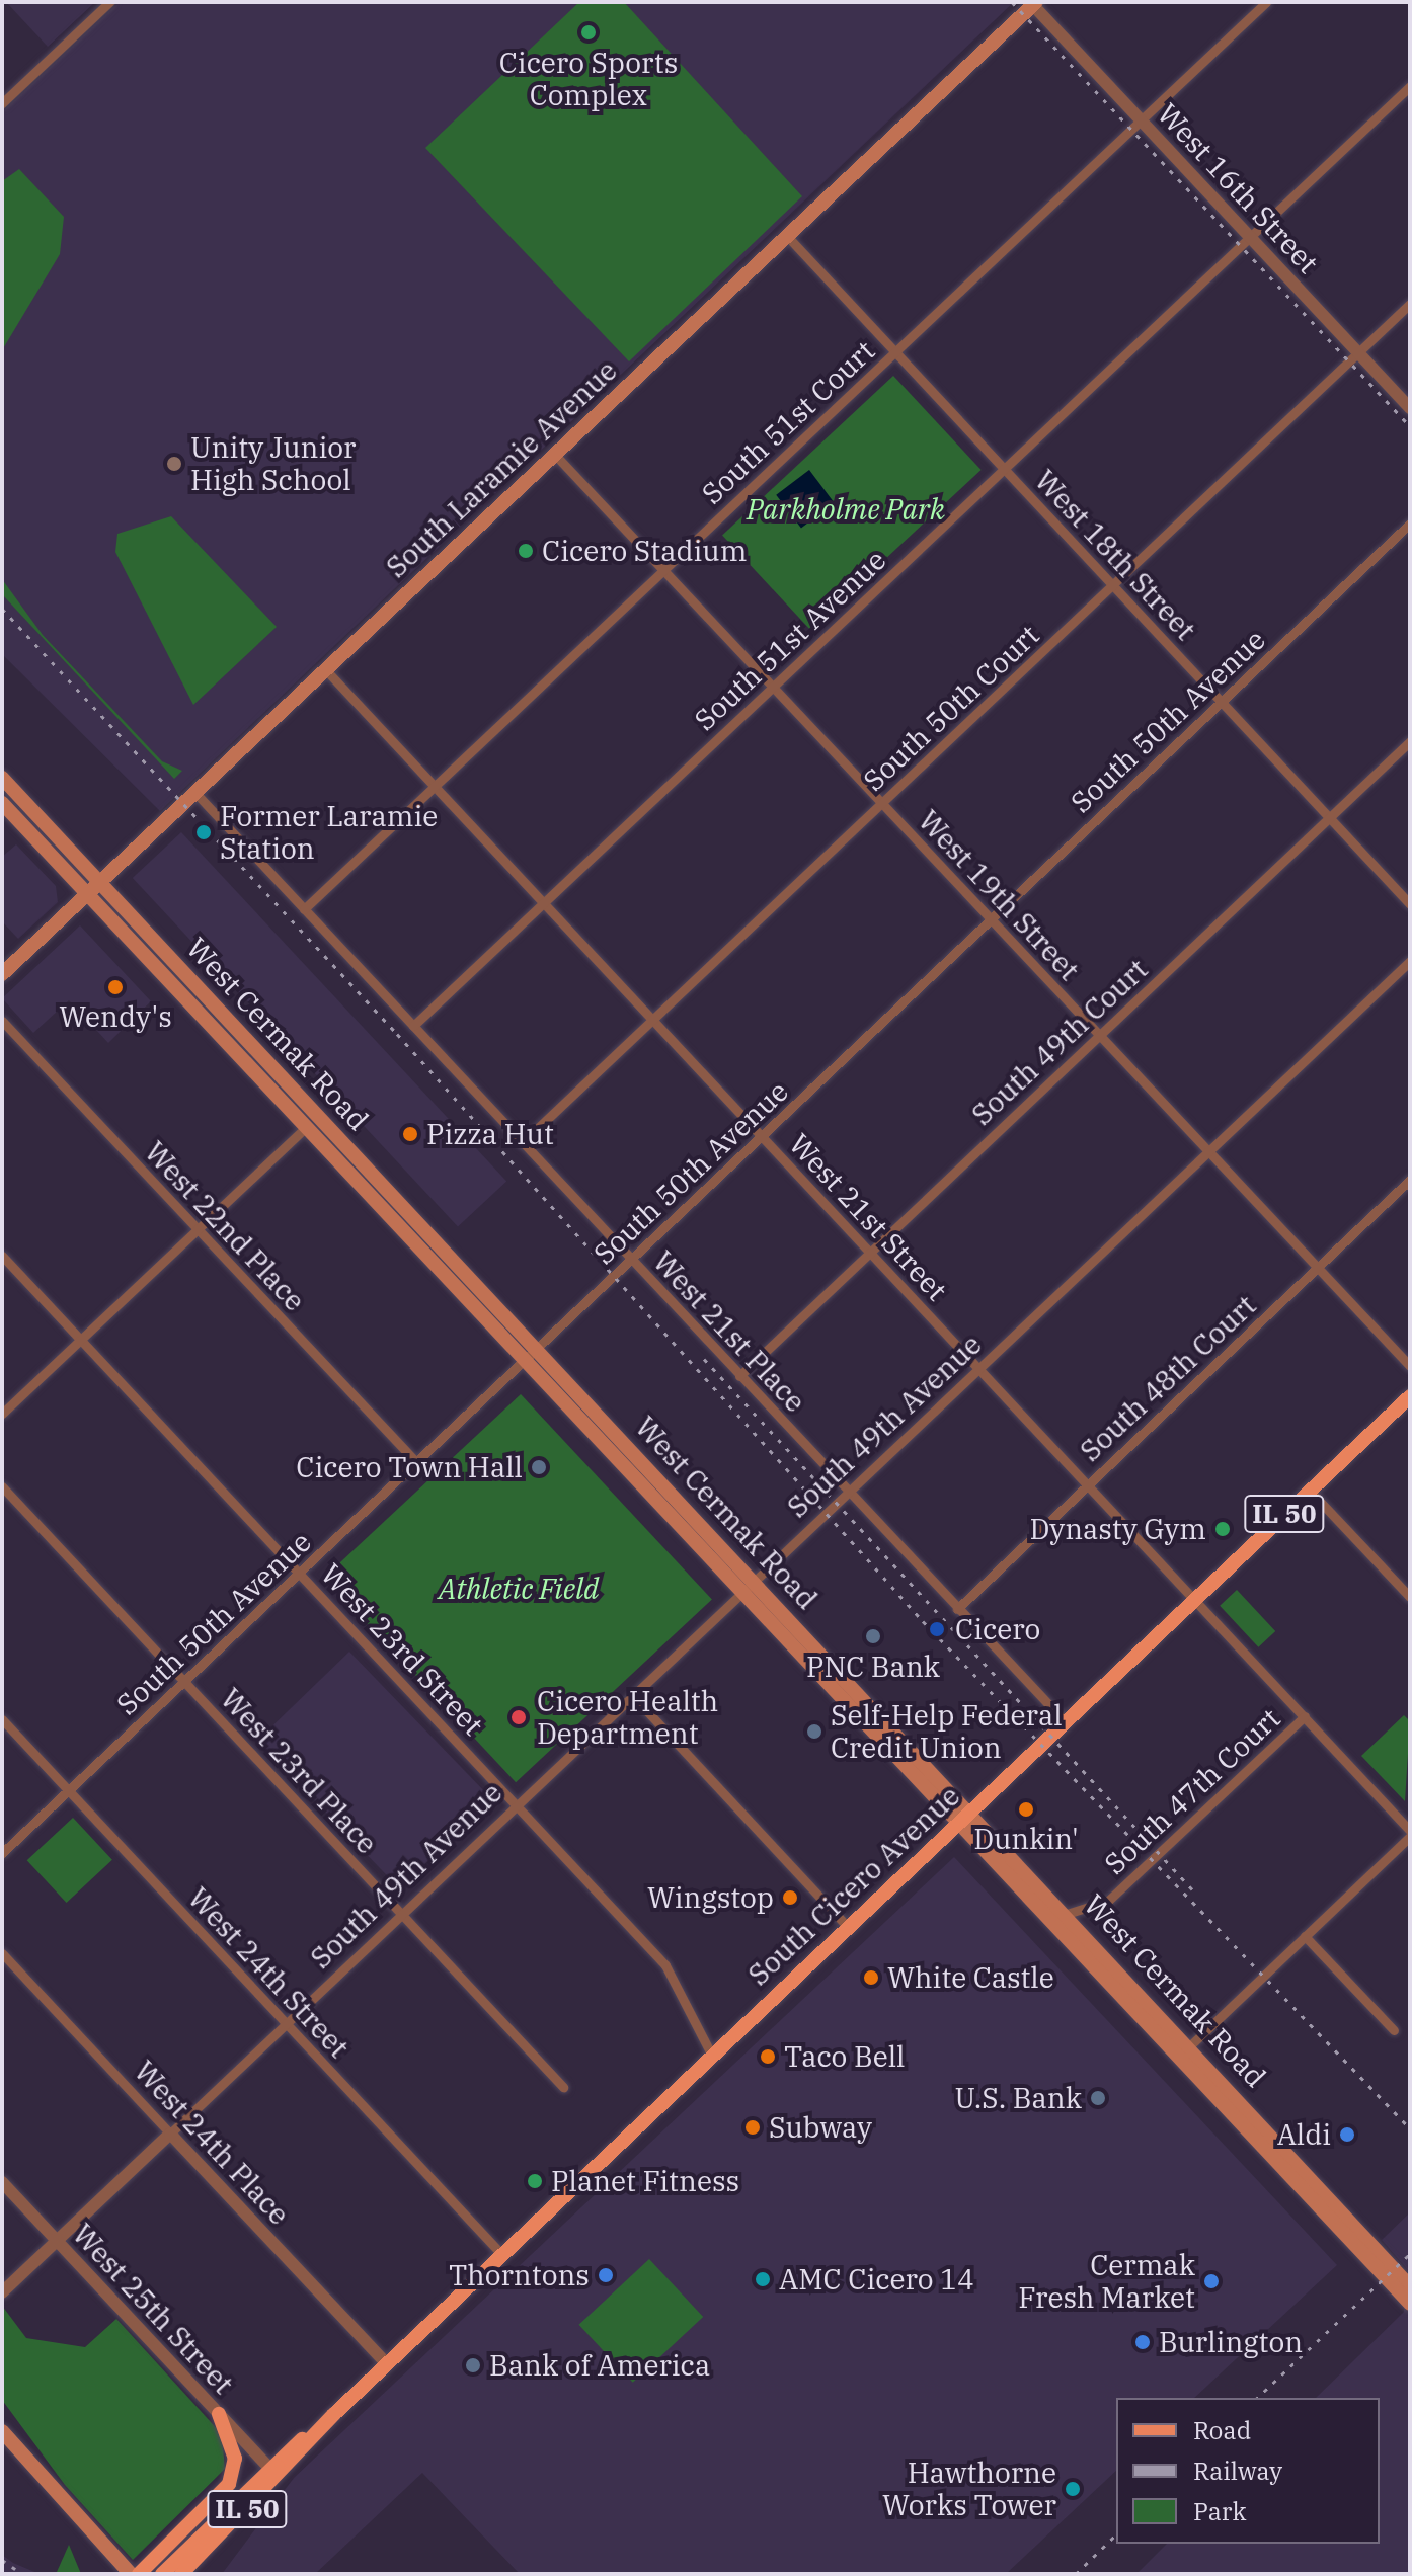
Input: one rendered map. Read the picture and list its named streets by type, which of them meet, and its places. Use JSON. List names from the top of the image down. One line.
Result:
{"streets":{"main road":["South Laramie Avenue","West Cermak Road","IL 50","South Cicero Avenue"],"street":["West 16th Street","South 51st Court","West 18th Street","South 51st Avenue","South 50th Court","South 50th Avenue","West 19th Street","South 49th Court","West 21st Street","West 22nd Place","West 21st Place","South 48th Court","South 49th Avenue","West 23rd Street","West 23rd Place","South 47th Court","West 24th Street","West 24th Place","West 25th Street"]},"crossings":[["West 16th Street","South 51st Court"],["West 16th Street","South Laramie Avenue"],["West 16th Street","South 51st Avenue"],["West 16th Street","South 50th Court"],["South 51st Court","West 18th Street"],["South 51st Court","West 19th Street"],["South 51st Court","West 21st Street"],["South 51st Court","West 21st Place"],["South Laramie Avenue","West 18th Street"],["South Laramie Avenue","West 19th Street"],["South Laramie Avenue","West Cermak Road"],["South Laramie Avenue","West 21st Street"],["South Laramie Avenue","West 21st Place"],["West 18th Street","South 51st Avenue"],["West 18th Street","South 50th Court"],["West 18th Street","South 50th Avenue"],["West 18th Street","South 49th Court"],["South 51st Avenue","West 19th Street"],["South 51st Avenue","West 21st Street"],["South 51st Avenue","West 21st Place"],["South 50th Court","West 19th Street"],["South 50th Court","West 21st Street"],["South 50th Court","West 21st Place"],["South 50th Avenue","West 19th Street"],["South 50th Avenue","West Cermak Road"],["South 50th Avenue","West 21st Street"],["South 50th Avenue","West 22nd Place"],["South 50th Avenue","West 21st Place"],["South 50th Avenue","West 23rd Street"],["South 50th Avenue","West 23rd Place"],["South 50th Avenue","West 24th Street"],["West 19th Street","South 49th Court"],["West 19th Street","South 48th Court"],["West 19th Street","South 49th Avenue"],["West Cermak Road","South 49th Avenue"],["West Cermak Road","South 47th Court"],["West Cermak Road","South Cicero Avenue"],["South 49th Court","West 21st Street"],["South 49th Court","West 21st Place"],["West 21st Street","South 48th Court"],["West 21st Street","South 49th Avenue"],["West 21st Street","South 47th Court"],["West 21st Street","South Cicero Avenue"],["West 21st Place","South 48th Court"],["West 21st Place","South 49th Avenue"],["West 21st Place","South Cicero Avenue"],["South 49th Avenue","West 23rd Street"],["South 49th Avenue","West 23rd Place"],["South 49th Avenue","West 24th Street"],["South 49th Avenue","West 24th Place"],["South 49th Avenue","West 25th Street"],["West 23rd Street","South Cicero Avenue"],["South Cicero Avenue","West 24th Street"],["South Cicero Avenue","West 24th Place"],["South Cicero Avenue","West 25th Street"]],"parks":["Parkholme Park","Athletic Field"],"places":["Cicero Sports Complex","Unity Junior High School","Cicero Stadium","Former Laramie Station","Wendy's","Pizza Hut","Cicero Town Hall","Dynasty Gym","Cicero","PNC Bank","Cicero Health Department","Self-Help Federal Credit Union","Dunkin'","Wingstop","White Castle","Taco Bell","U.S. Bank","Subway","Aldi","Planet Fitness","Thorntons","AMC Cicero 14","Cermak Fresh Market","Burlington","Bank of America","Hawthorne Works Tower"],"legend":["Road","Railway","Park"]}
